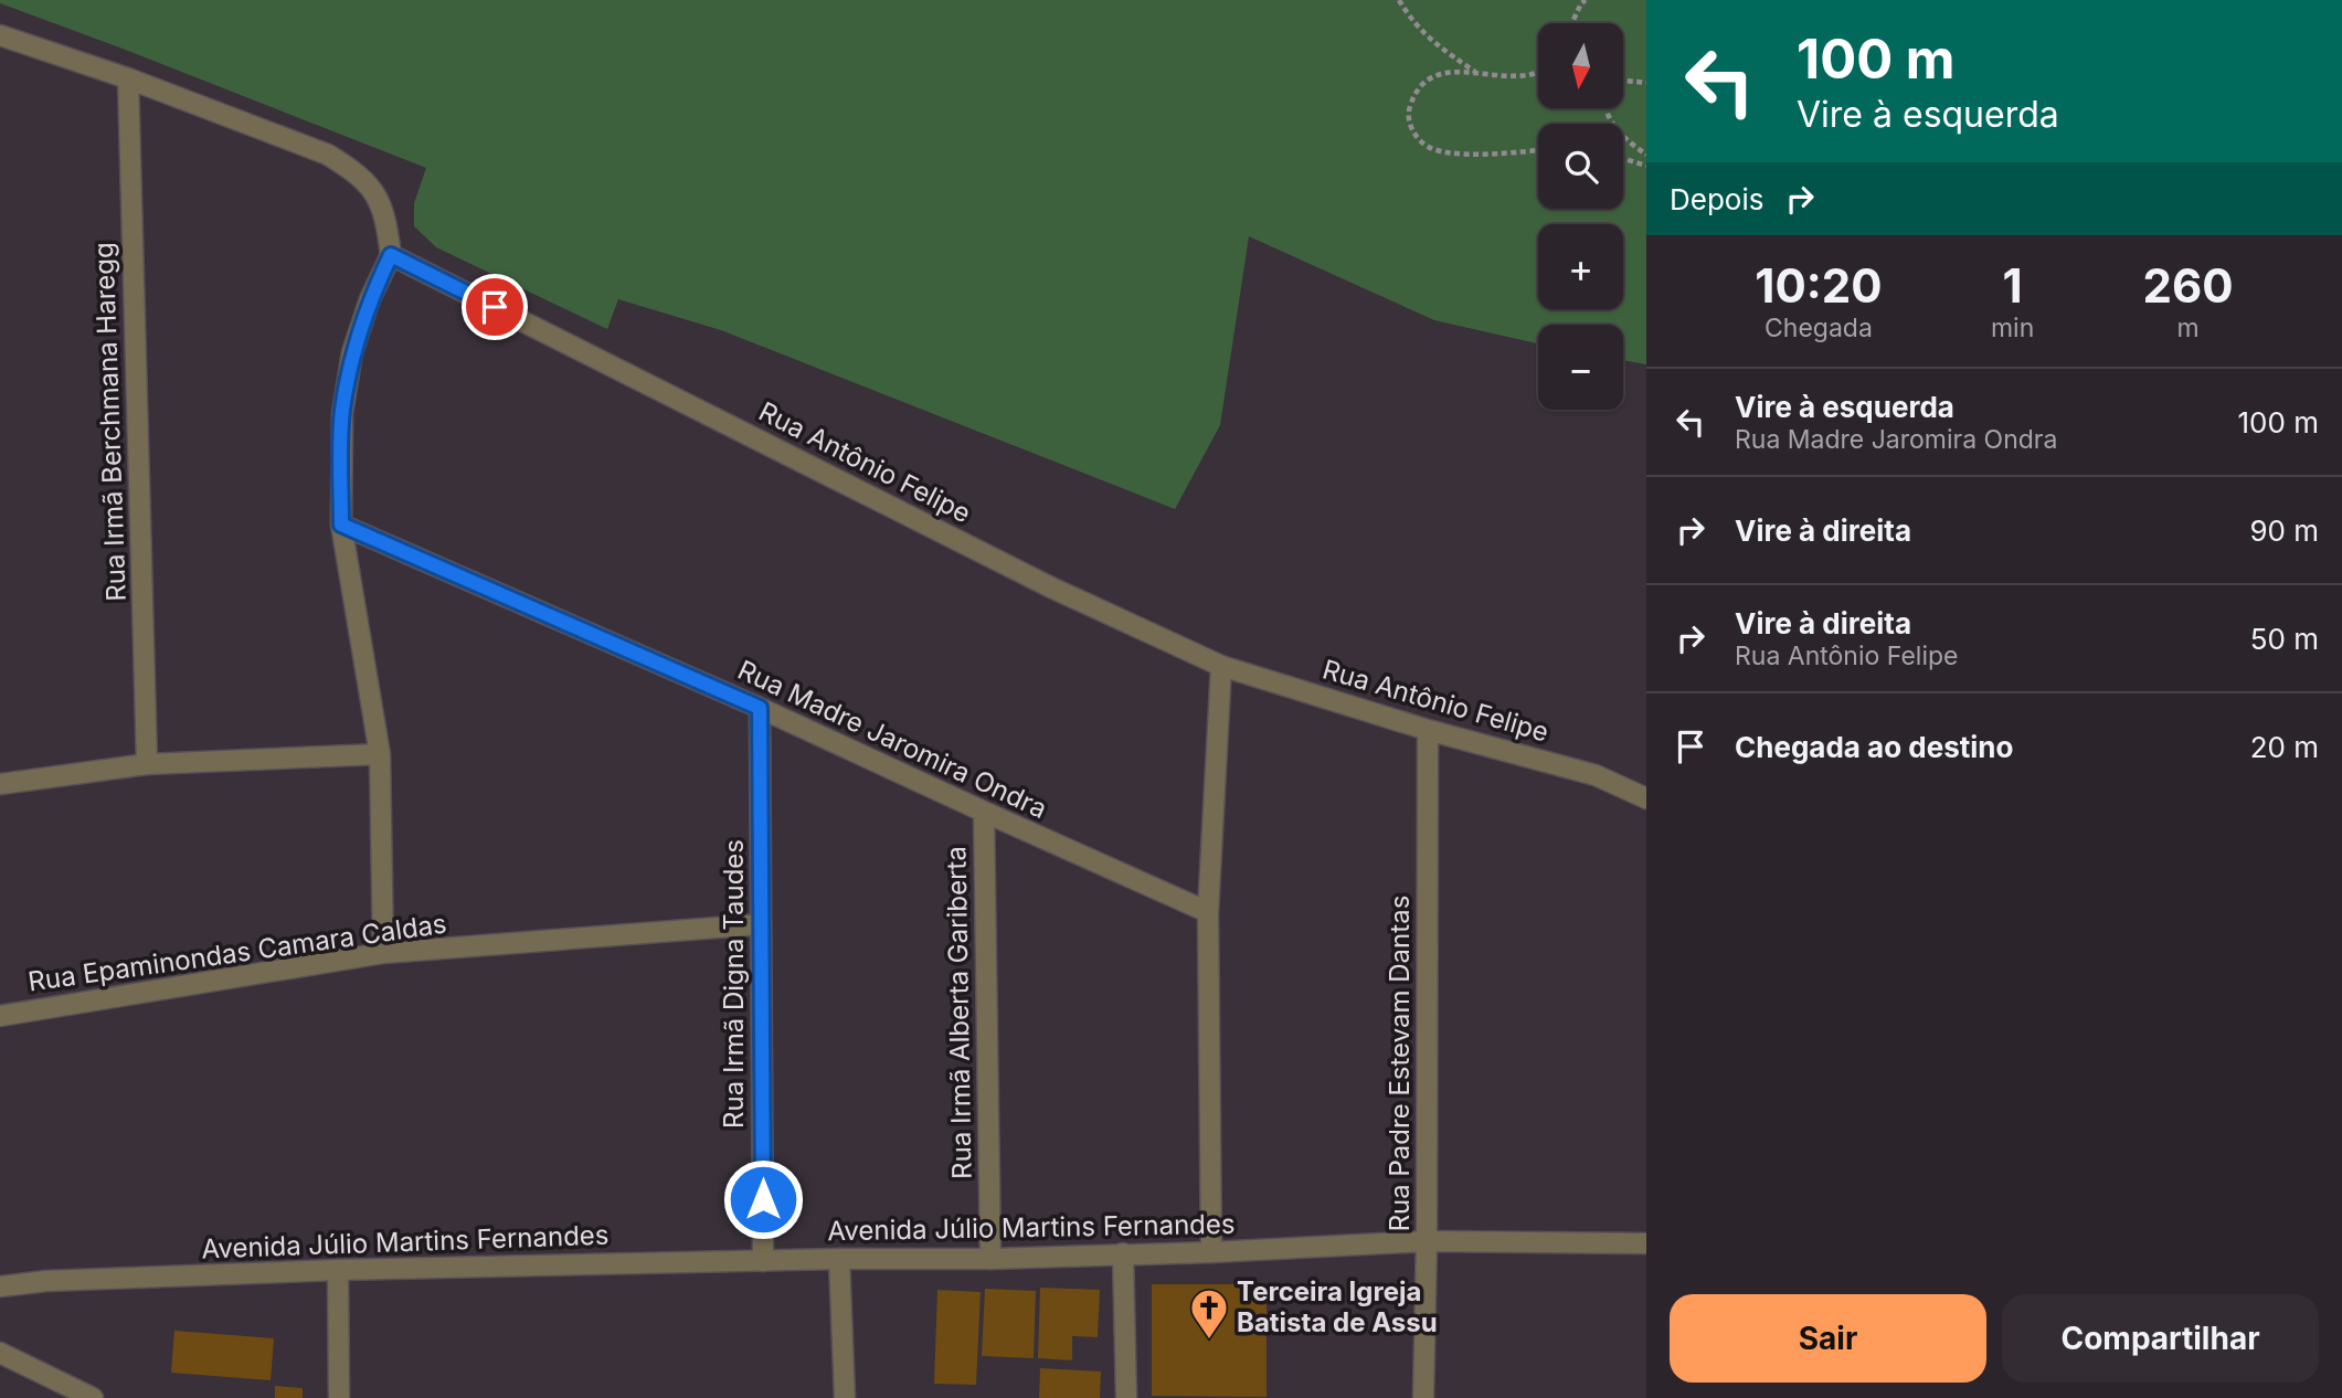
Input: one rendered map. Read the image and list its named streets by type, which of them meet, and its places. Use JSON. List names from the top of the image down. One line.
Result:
{"streets":{"street":["Rua Irmã Berchmana Haregg","Rua Antônio Felipe","Rua Madre Jaromira Ondra","Rua Epaminondas Camara Caldas","Rua Irmã Digna Taudes","Rua Irmã Alberta Gariberta","Rua Padre Estevam Dantas","Avenida Júlio Martins Fernandes"]},"crossings":[["Rua Antônio Felipe","Rua Padre Estevam Dantas"],["Rua Madre Jaromira Ondra","Rua Irmã Digna Taudes"],["Rua Madre Jaromira Ondra","Rua Irmã Alberta Gariberta"],["Rua Epaminondas Camara Caldas","Rua Irmã Digna Taudes"],["Rua Irmã Digna Taudes","Avenida Júlio Martins Fernandes"],["Rua Irmã Alberta Gariberta","Avenida Júlio Martins Fernandes"],["Rua Padre Estevam Dantas","Avenida Júlio Martins Fernandes"]],"places":{"church":["Terceira Igreja Batista de Assu"]},"north":"bottom","page":{"turn":["100 m","Vire à esquerda"],"map_buttons":["+","−"],"then":"Depois","eta":["10:20","Chegada","1","min","260","m"],"list":[{"name":"Vire à esquerda","note":"Rua Madre Jaromira Ondra","value":"100 m"},{"name":"Vire à direita","value":"90 m"},{"name":"Vire à direita","note":"Rua Antônio Felipe","value":"50 m"},{"name":"Chegada ao destino","value":"20 m"}],"buttons":["Sair","Compartilhar"]}}
